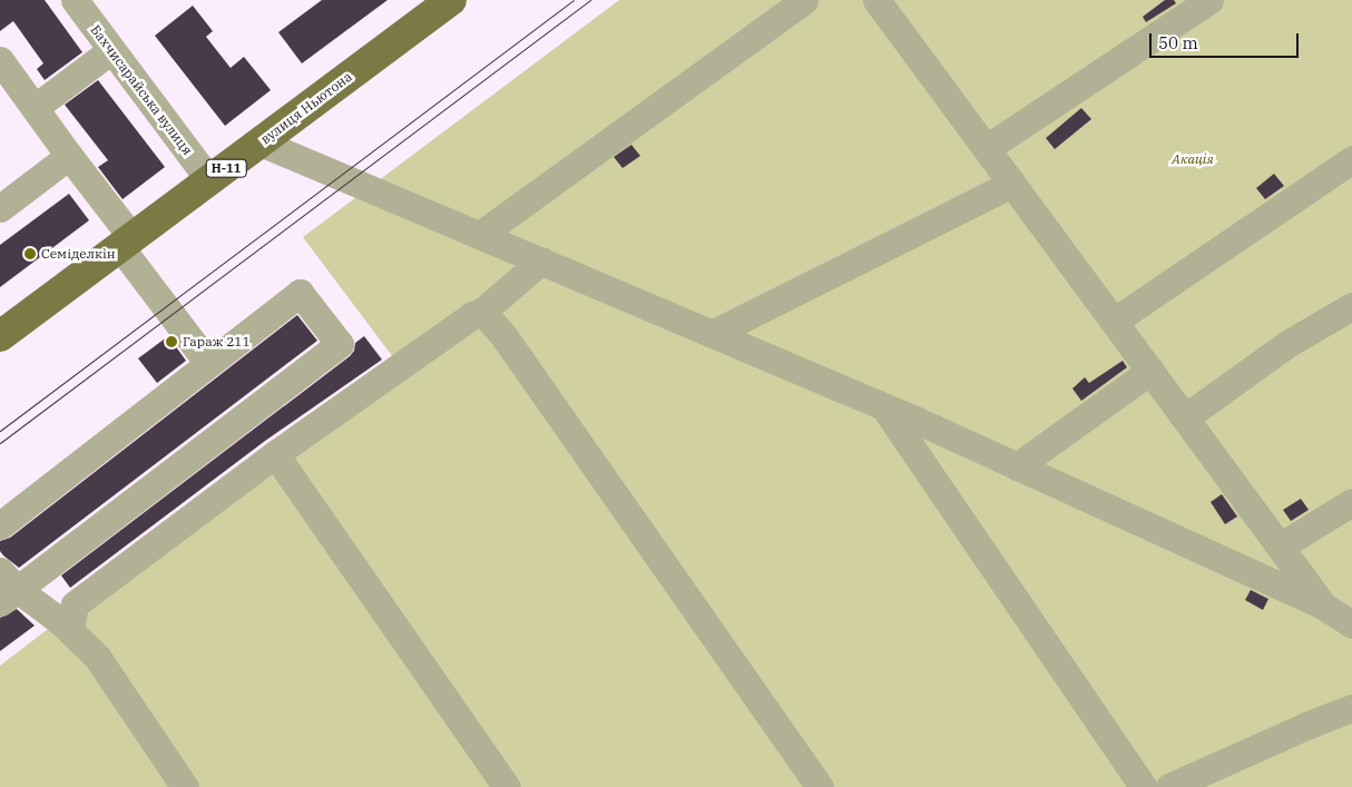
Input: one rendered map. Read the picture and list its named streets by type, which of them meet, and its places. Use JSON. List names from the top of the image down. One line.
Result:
{"streets":{"main road":["вулиця Ньютона","Н-11"],"street":["Бахчисарайська вулиця"]},"crossings":[["Бахчисарайська вулиця","вулиця Ньютона"]],"parks":["Акація"],"places":["Семіделкін","Гараж 211"],"scale_bar":"50 m"}
